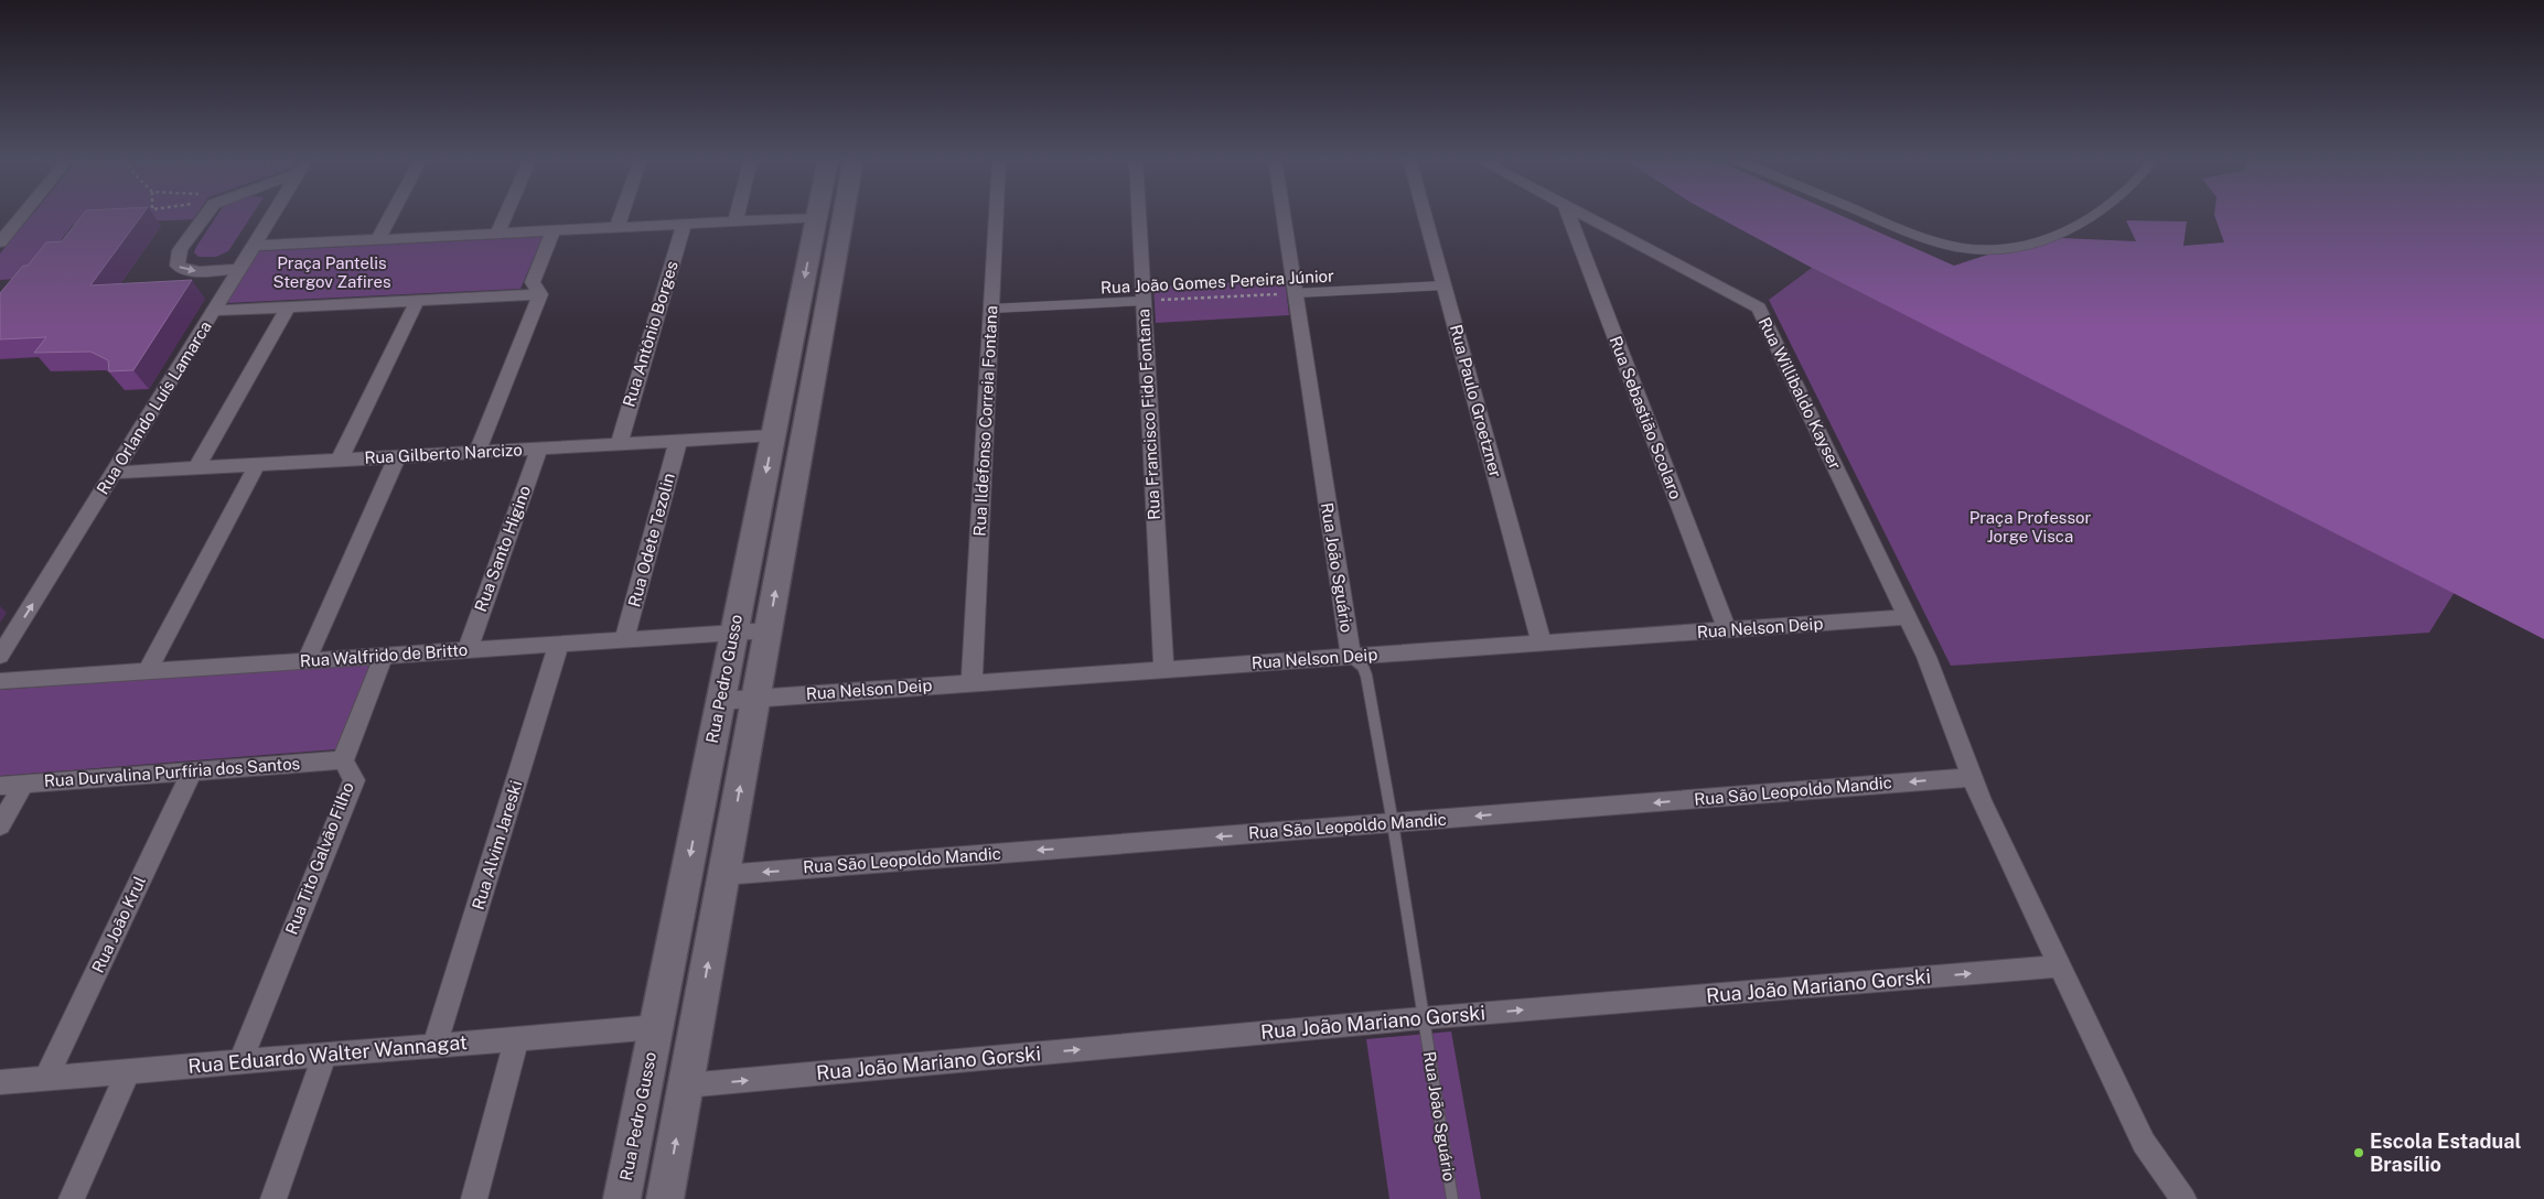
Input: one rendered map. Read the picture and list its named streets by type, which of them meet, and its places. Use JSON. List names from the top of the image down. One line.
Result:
{"streets":{"main road":["Rua Pedro Gusso"],"street":["Rua Antônio Borges","Rua Willibaldo Kayser","Rua Paulo Groetzner","Rua Orlando Luís Lamarca","Rua Francisco Fido Fontana","Rua Sebastião Scolaro","Rua Ildefonso Correia Fontana","Rua Gilberto Narcizo","Rua Odete Tezolin","Rua Santo Higino","Rua João Sguário","Rua Nelson Deip","Rua Walfrido de Britto","Rua Durvalina Purfíria dos Santos","Rua São Leopoldo Mandic","Rua Alvim Jareski","Rua Tito Galvão Filho","Rua João Krul","Rua João Mariano Gorski","Rua Eduardo Walter Wannagat"],"lane":["Rua João Gomes Pereira Júnior"]},"crossings":[["Rua João Gomes Pereira Júnior","Rua Paulo Groetzner"],["Rua João Gomes Pereira Júnior","Rua Francisco Fido Fontana"],["Rua João Gomes Pereira Júnior","Rua Ildefonso Correia Fontana"],["Rua João Gomes Pereira Júnior","Rua João Sguário"],["Rua Antônio Borges","Rua Gilberto Narcizo"],["Rua Willibaldo Kayser","Rua Nelson Deip"],["Rua Willibaldo Kayser","Rua São Leopoldo Mandic"],["Rua Willibaldo Kayser","Rua João Mariano Gorski"],["Rua Paulo Groetzner","Rua Nelson Deip"],["Rua Orlando Luís Lamarca","Rua Gilberto Narcizo"],["Rua Francisco Fido Fontana","Rua Nelson Deip"],["Rua Sebastião Scolaro","Rua Nelson Deip"],["Rua Ildefonso Correia Fontana","Rua Nelson Deip"],["Rua Gilberto Narcizo","Rua Odete Tezolin"],["Rua Gilberto Narcizo","Rua Santo Higino"],["Rua Gilberto Narcizo","Rua Pedro Gusso"],["Rua Odete Tezolin","Rua Walfrido de Britto"],["Rua Santo Higino","Rua Walfrido de Britto"],["Rua João Sguário","Rua Nelson Deip"],["Rua João Sguário","Rua São Leopoldo Mandic"],["Rua João Sguário","Rua João Mariano Gorski"],["Rua Nelson Deip","Rua Pedro Gusso"],["Rua Walfrido de Britto","Rua Pedro Gusso"],["Rua Walfrido de Britto","Rua Alvim Jareski"],["Rua Walfrido de Britto","Rua Tito Galvão Filho"],["Rua Pedro Gusso","Rua São Leopoldo Mandic"],["Rua Pedro Gusso","Rua João Mariano Gorski"],["Rua Pedro Gusso","Rua Eduardo Walter Wannagat"],["Rua Durvalina Purfíria dos Santos","Rua Tito Galvão Filho"],["Rua Durvalina Purfíria dos Santos","Rua João Krul"],["Rua Alvim Jareski","Rua Eduardo Walter Wannagat"],["Rua Tito Galvão Filho","Rua Eduardo Walter Wannagat"],["Rua João Krul","Rua Eduardo Walter Wannagat"]],"one_way":["Rua São Leopoldo Mandic","Rua João Mariano Gorski"],"parks":["Praça Pantelis Stergov Zafires","Praça Professor Jorge Visca"],"places":["Escola Estadual Brasílio"]}
